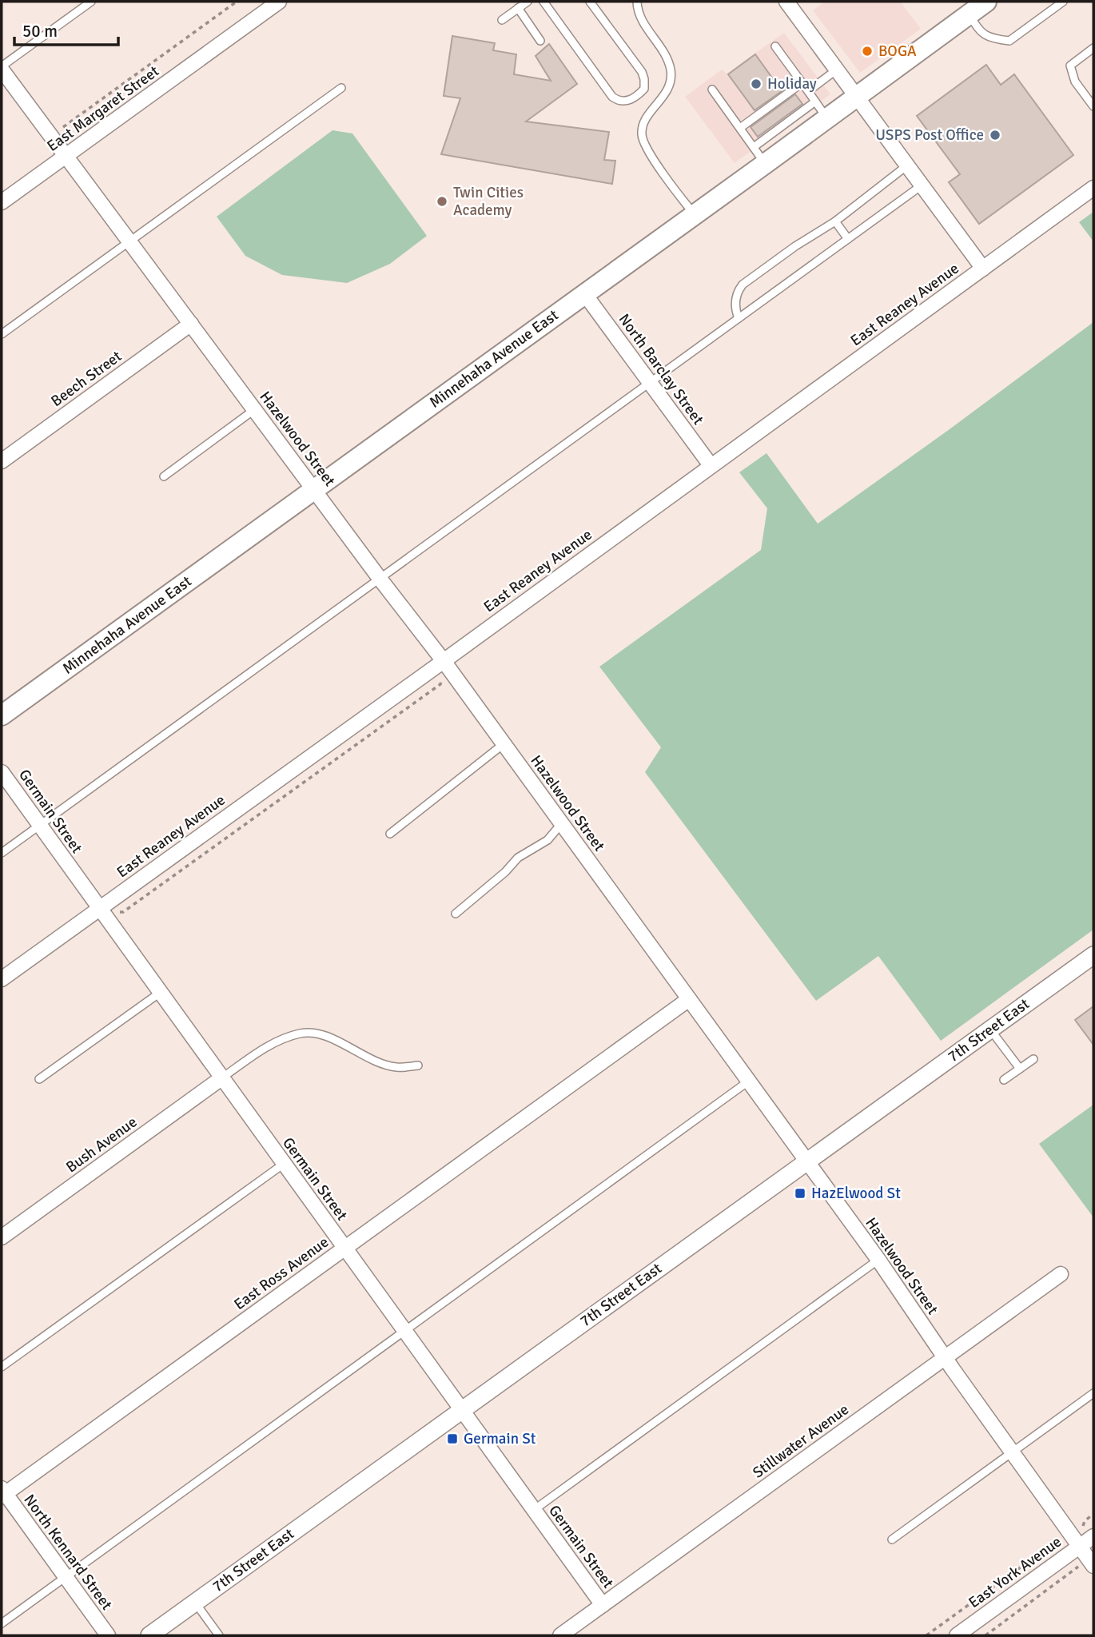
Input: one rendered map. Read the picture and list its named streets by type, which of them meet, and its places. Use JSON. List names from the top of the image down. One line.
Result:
{"streets":{"main road":["Minnehaha Avenue East"],"street":["East Margaret Street","East Reaney Avenue","North Barclay Street","Beech Street","Hazelwood Street","Germain Street","7th Street East","Bush Avenue","East Ross Avenue","Stillwater Avenue","North Kennard Street","East York Avenue"]},"crossings":[["East Margaret Street","Hazelwood Street"],["East Reaney Avenue","North Barclay Street"],["East Reaney Avenue","Hazelwood Street"],["East Reaney Avenue","Germain Street"],["Minnehaha Avenue East","North Barclay Street"],["Minnehaha Avenue East","Hazelwood Street"],["Beech Street","Hazelwood Street"],["Hazelwood Street","7th Street East"],["Hazelwood Street","East Ross Avenue"],["Hazelwood Street","Stillwater Avenue"],["Hazelwood Street","East York Avenue"],["Germain Street","7th Street East"],["Germain Street","Bush Avenue"],["Germain Street","East Ross Avenue"],["Germain Street","Stillwater Avenue"],["East Ross Avenue","North Kennard Street"]],"places":{"other":["BOGA","Holiday","USPS Post Office","Twin Cities Academy"],"transit":["HazElwood St","Germain St"]},"scale_bar":"50 m"}
